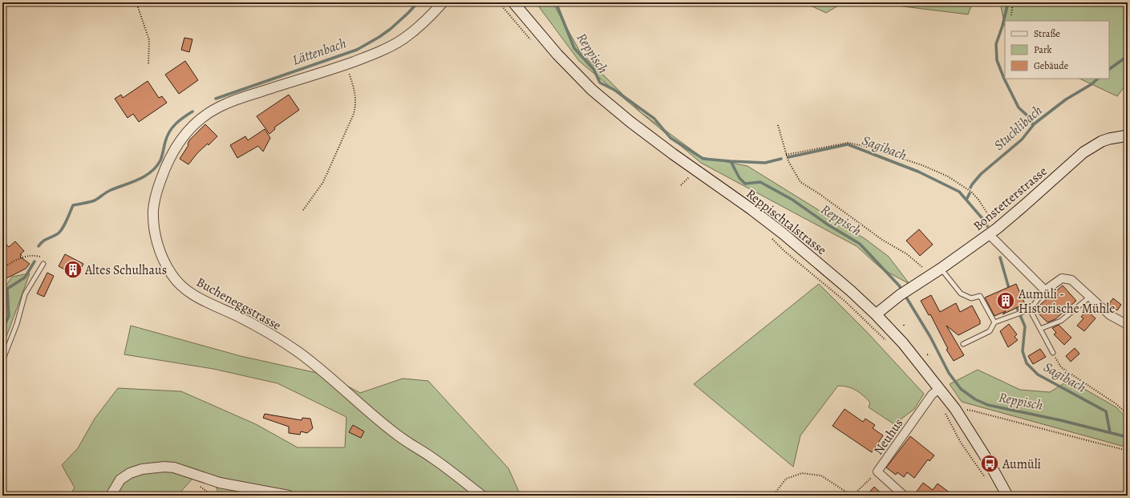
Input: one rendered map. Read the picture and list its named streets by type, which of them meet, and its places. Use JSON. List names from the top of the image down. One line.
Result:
{"streets":{"main road":["Bonstetterstrasse","Reppischtalstrasse"],"street":["Bucheneggstrasse","Neuhus"]},"crossings":[["Bonstetterstrasse","Reppischtalstrasse"],["Reppischtalstrasse","Neuhus"]],"water":["Lättenbach","Reppisch","Stucklibach","Sagibach"],"places":{"building":["Altes Schulhaus","Aumüli - Historische Mühle"],"bus stop":["Aumüli"]},"legend":["Straße","Park","Gebäude"]}
